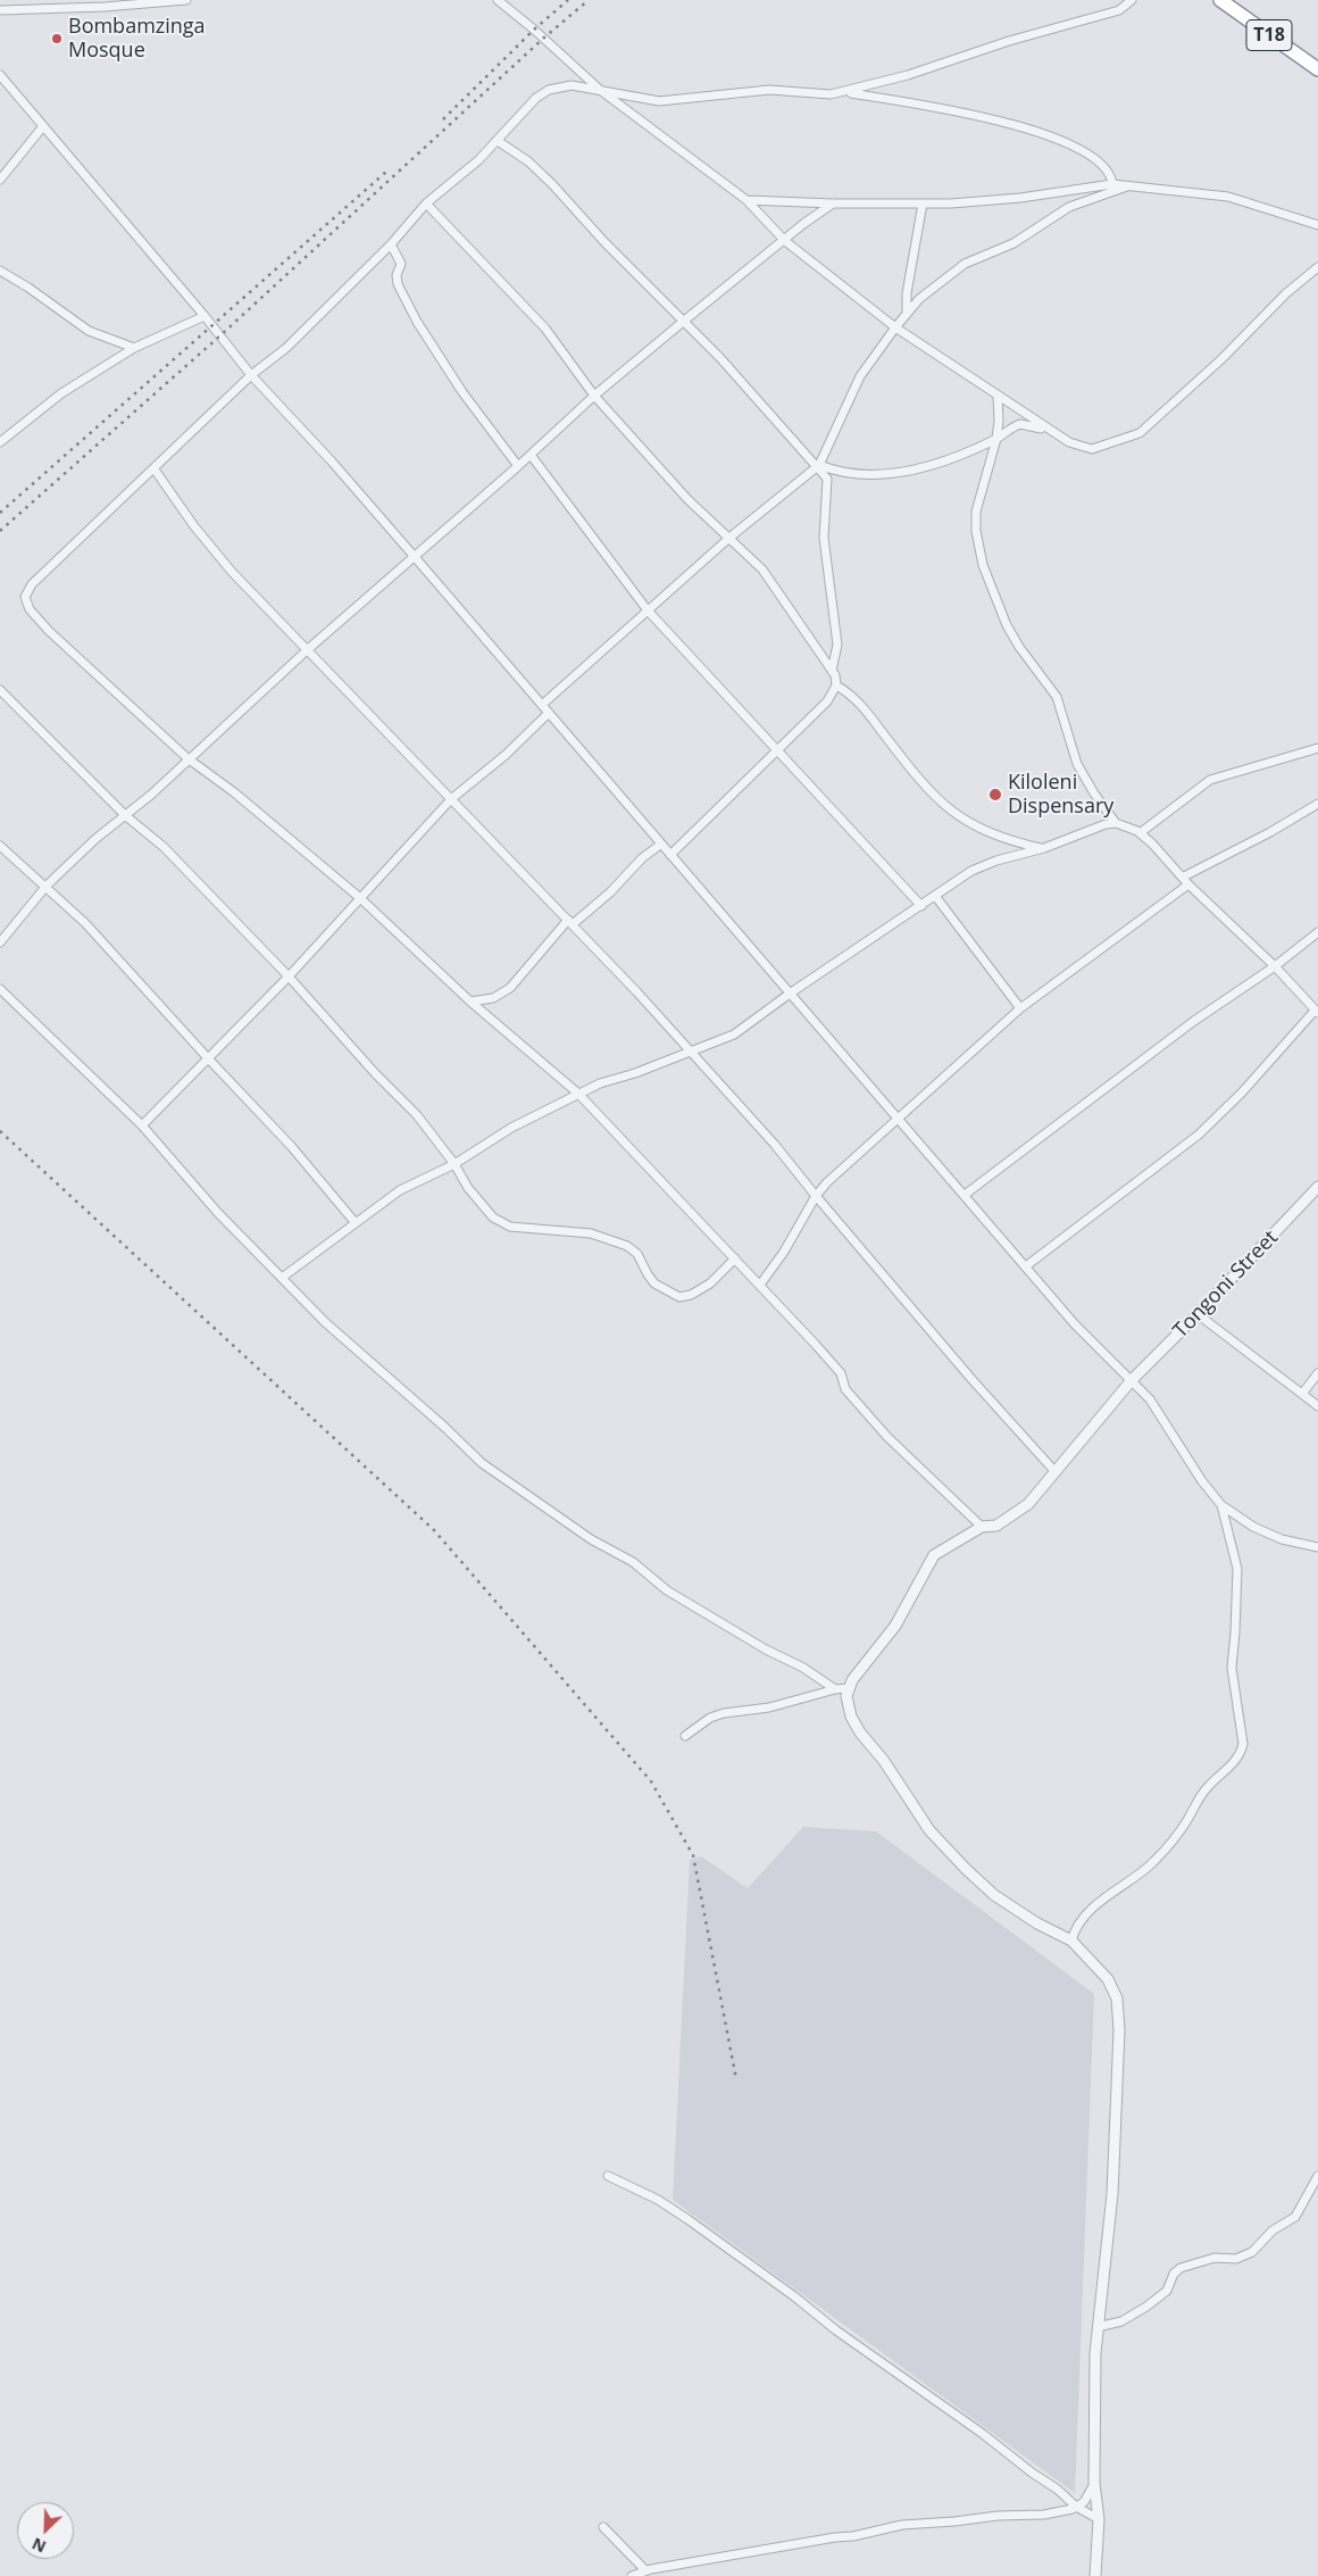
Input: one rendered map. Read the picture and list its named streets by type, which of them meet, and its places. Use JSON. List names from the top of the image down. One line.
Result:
{"streets":{"highway":["T18"],"street":["Tongoni Street"]},"places":["Bombamzinga Mosque","Kiloleni Dispensary"],"north":"bottom left"}
